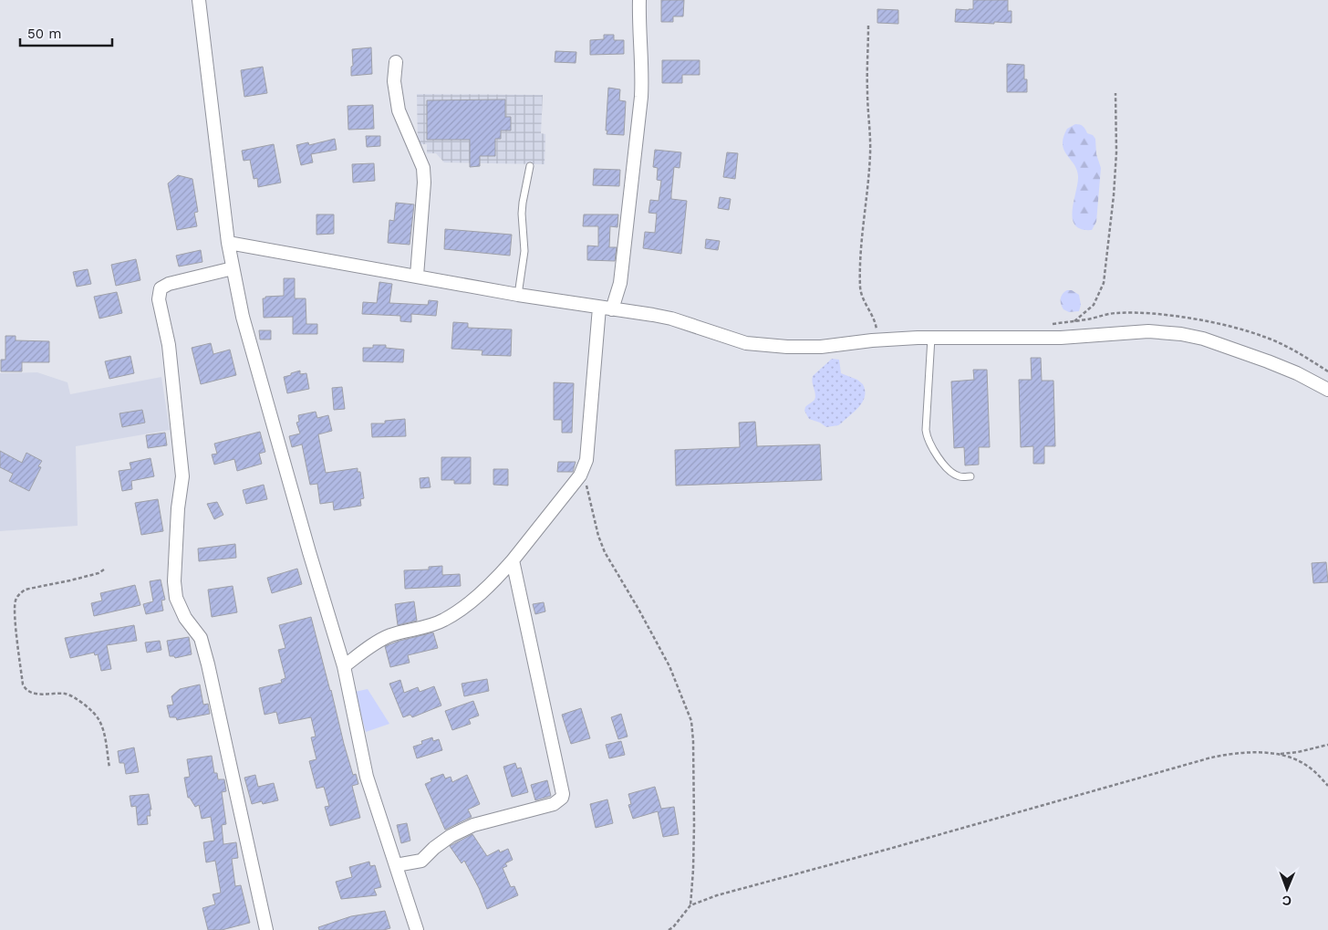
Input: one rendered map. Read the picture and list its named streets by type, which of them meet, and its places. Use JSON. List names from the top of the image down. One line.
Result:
{"scale_bar":"50 m","north":"bottom"}
